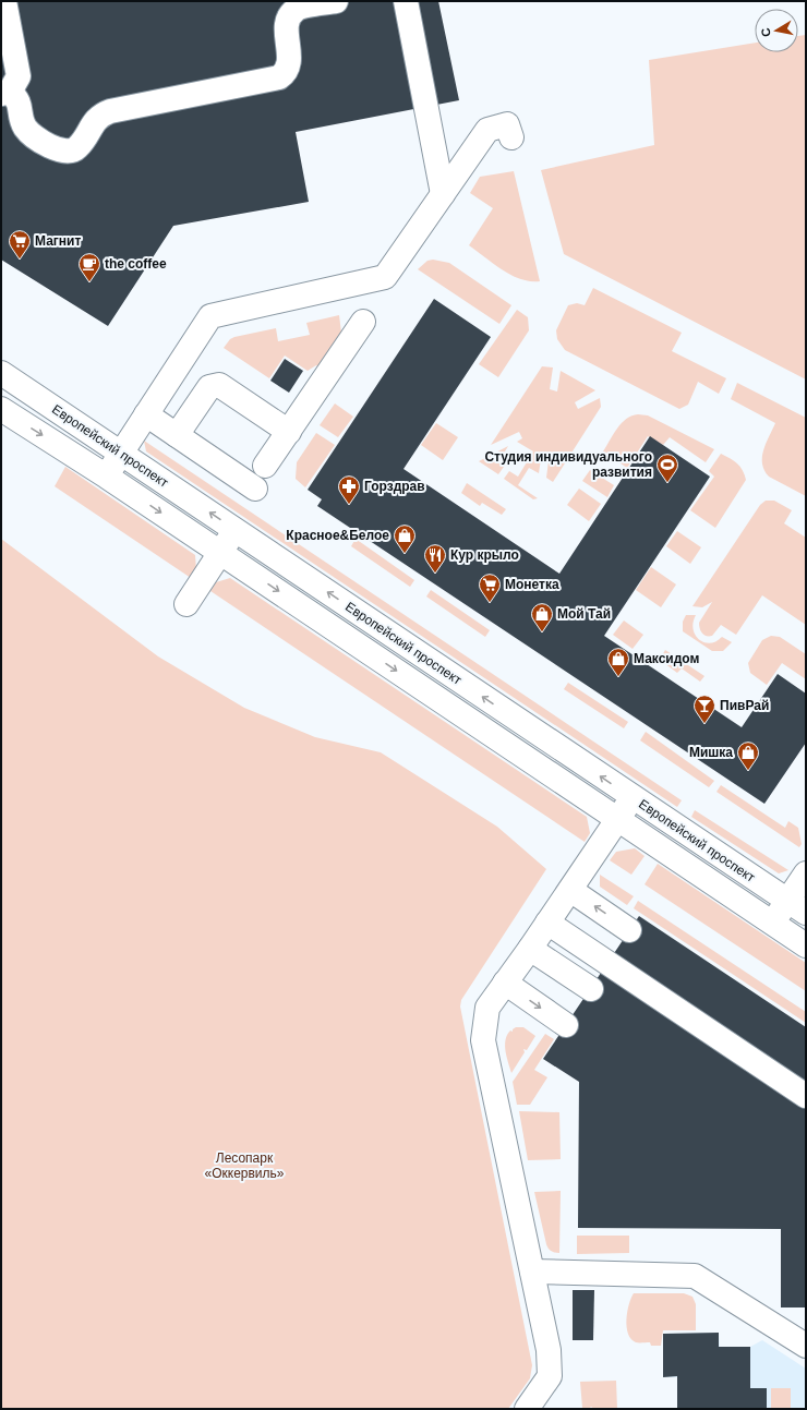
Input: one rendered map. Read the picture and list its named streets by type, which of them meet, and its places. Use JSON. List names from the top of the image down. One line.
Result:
{"streets":{"street":["Европейский проспект"]},"parks":["Лесопарк «Оккервиль»"],"places":{"supermarket":["Магнит","Монетка"],"cafe":["the coffee"],"sports":["Студия индивидуального развития"],"pharmacy":["Горздрав"],"shop":["Красное&Белое","Мой Тай","Максидом","Мишка"],"restaurant":["Кур крыло"],"bar":["ПивРай"]},"north":"left"}
